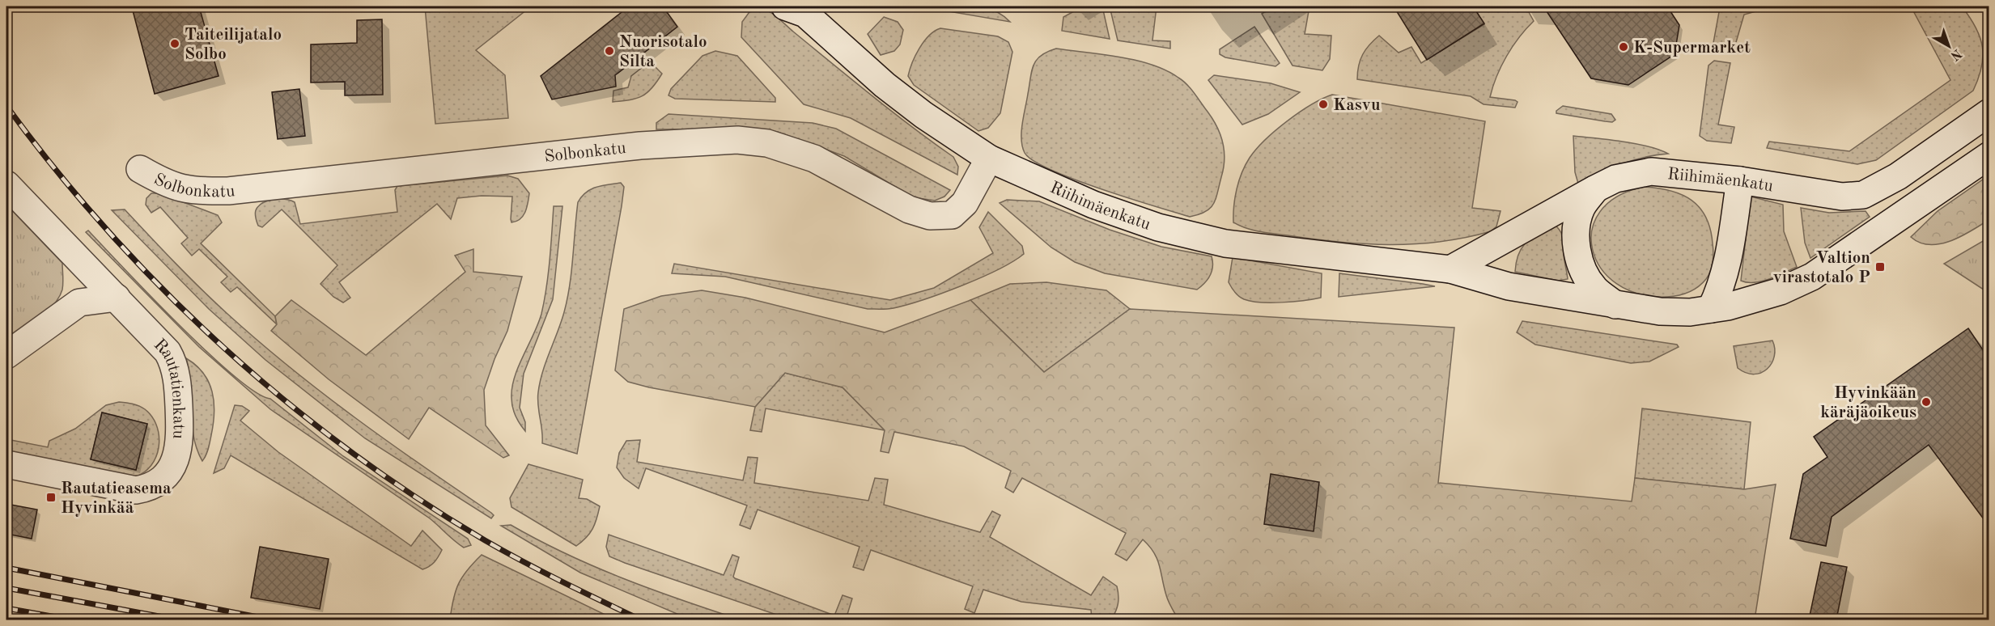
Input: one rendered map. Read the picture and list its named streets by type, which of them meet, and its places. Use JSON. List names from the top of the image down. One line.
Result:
{"streets":{"street":["Solbonkatu","Riihimäenkatu","Rautatienkatu"]},"crossings":[["Solbonkatu","Riihimäenkatu"]],"places":{"other":["Taiteilijatalo Solbo","K-Supermarket","Nuorisotalo Silta","Kasvu","Hyvinkään käräjäoikeus"],"transit":["Valtion virastotalo P","Rautatieasema Hyvinkää"]},"north":"bottom right"}
